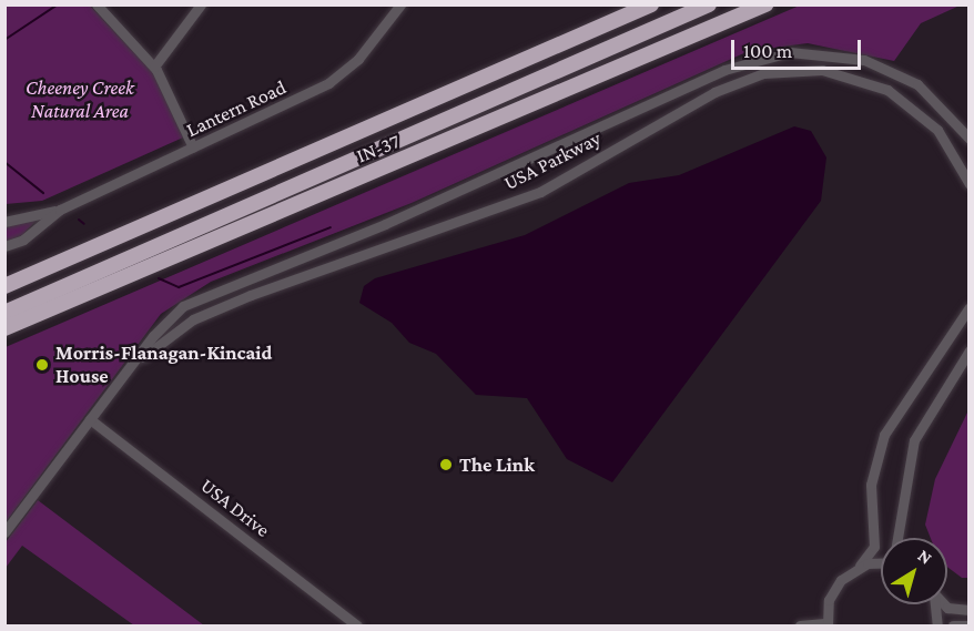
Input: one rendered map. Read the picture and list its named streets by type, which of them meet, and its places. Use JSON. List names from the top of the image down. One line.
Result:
{"streets":{"highway":["IN-37"],"street":["Lantern Road","USA Parkway","USA Drive"]},"crossings":[["USA Parkway","USA Drive"]],"parks":["Cheeney Creek Natural Area"],"places":["Morris-Flanagan-Kincaid House","The Link"],"scale_bar":"100 m","north":"top right"}
